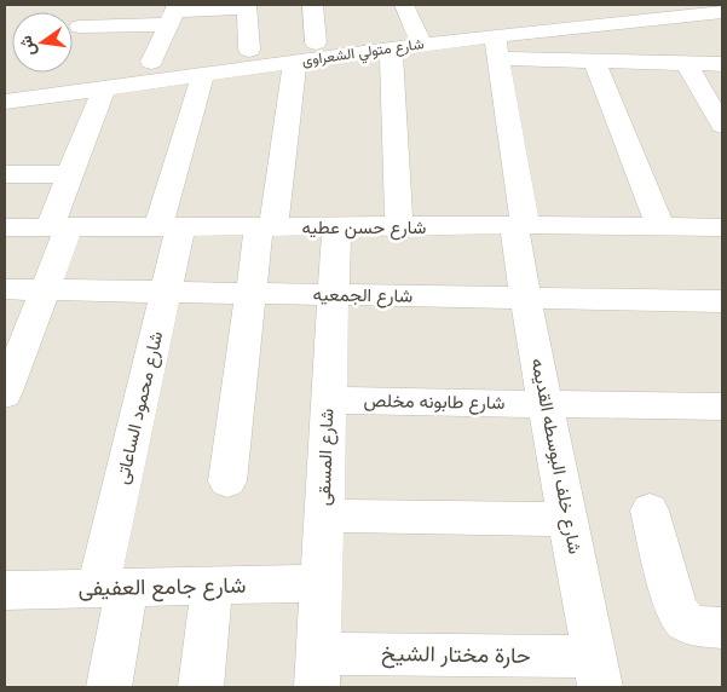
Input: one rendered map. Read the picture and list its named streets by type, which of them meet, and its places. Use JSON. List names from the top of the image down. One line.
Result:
{"streets":{"street":["شارع متولي الشعراوى","شارع حسن عطيه","شارع الجمعيه","شارع طابونه مخلص","شارع محمود الساعاتى","شارع خلف البوسطه القديمه","شارع المسقى","شارع جامع العفيفى","حارة مختار الشيخ"]},"crossings":[["شارع متولي الشعراوى","شارع محمود الساعاتى"],["شارع متولي الشعراوى","شارع خلف البوسطه القديمه"],["شارع حسن عطيه","شارع محمود الساعاتى"],["شارع حسن عطيه","شارع خلف البوسطه القديمه"],["شارع حسن عطيه","شارع المسقى"],["شارع الجمعيه","شارع محمود الساعاتى"],["شارع الجمعيه","شارع خلف البوسطه القديمه"],["شارع الجمعيه","شارع المسقى"],["شارع طابونه مخلص","شارع خلف البوسطه القديمه"],["شارع طابونه مخلص","شارع المسقى"],["شارع محمود الساعاتى","شارع جامع العفيفى"],["شارع خلف البوسطه القديمه","حارة مختار الشيخ"],["شارع المسقى","شارع جامع العفيفى"],["شارع المسقى","حارة مختار الشيخ"]],"north":"left"}
